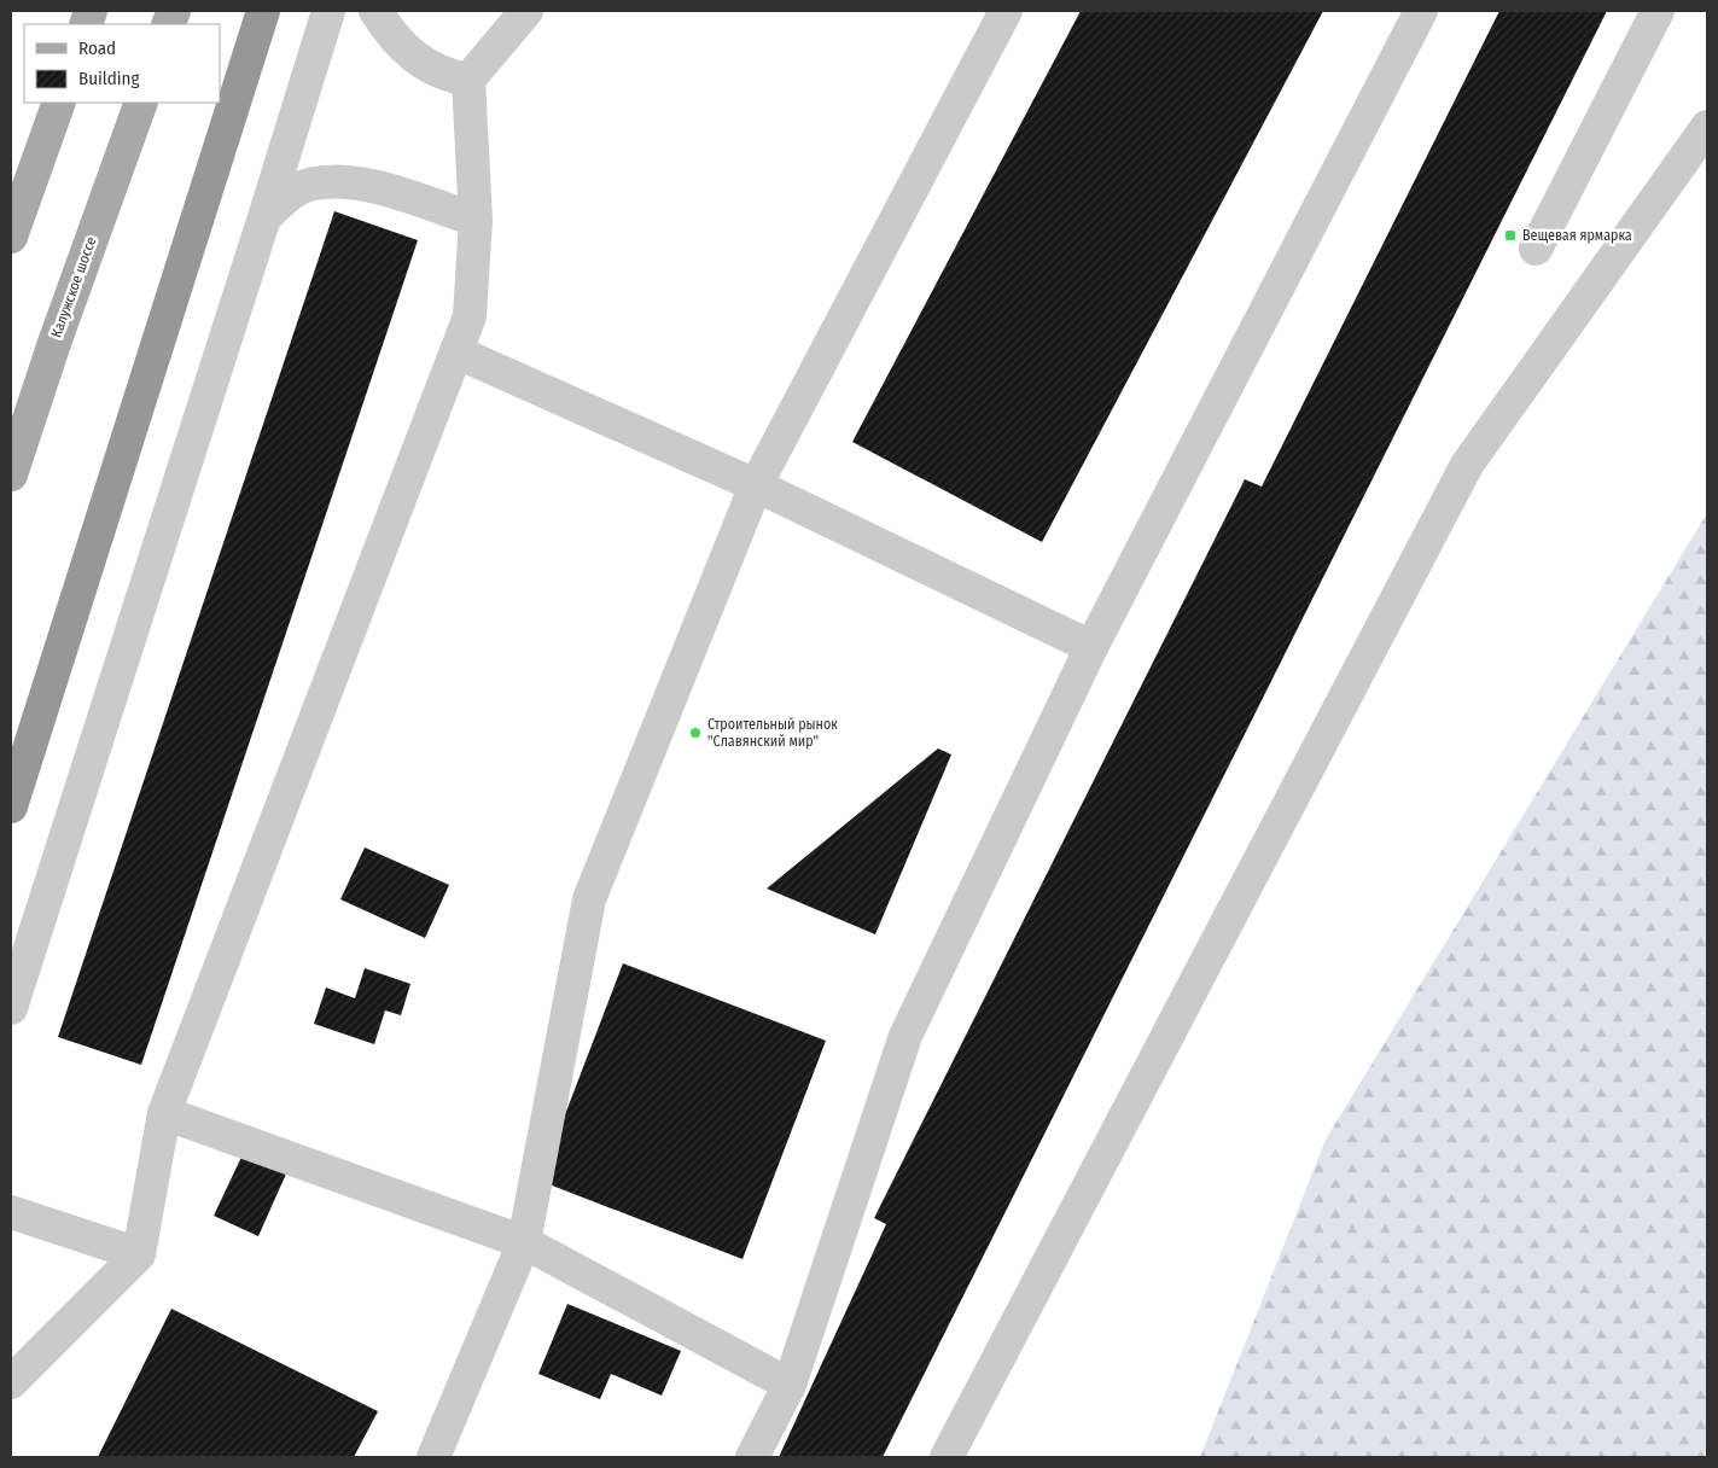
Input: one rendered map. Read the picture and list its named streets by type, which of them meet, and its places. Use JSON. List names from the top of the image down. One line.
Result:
{"streets":{"main road":["Калужское шоссе"]},"places":{"transit":["Вещевая ярмарка"],"other":["Строительный рынок \"Славянский мир\""]},"legend":["Road","Building"]}
